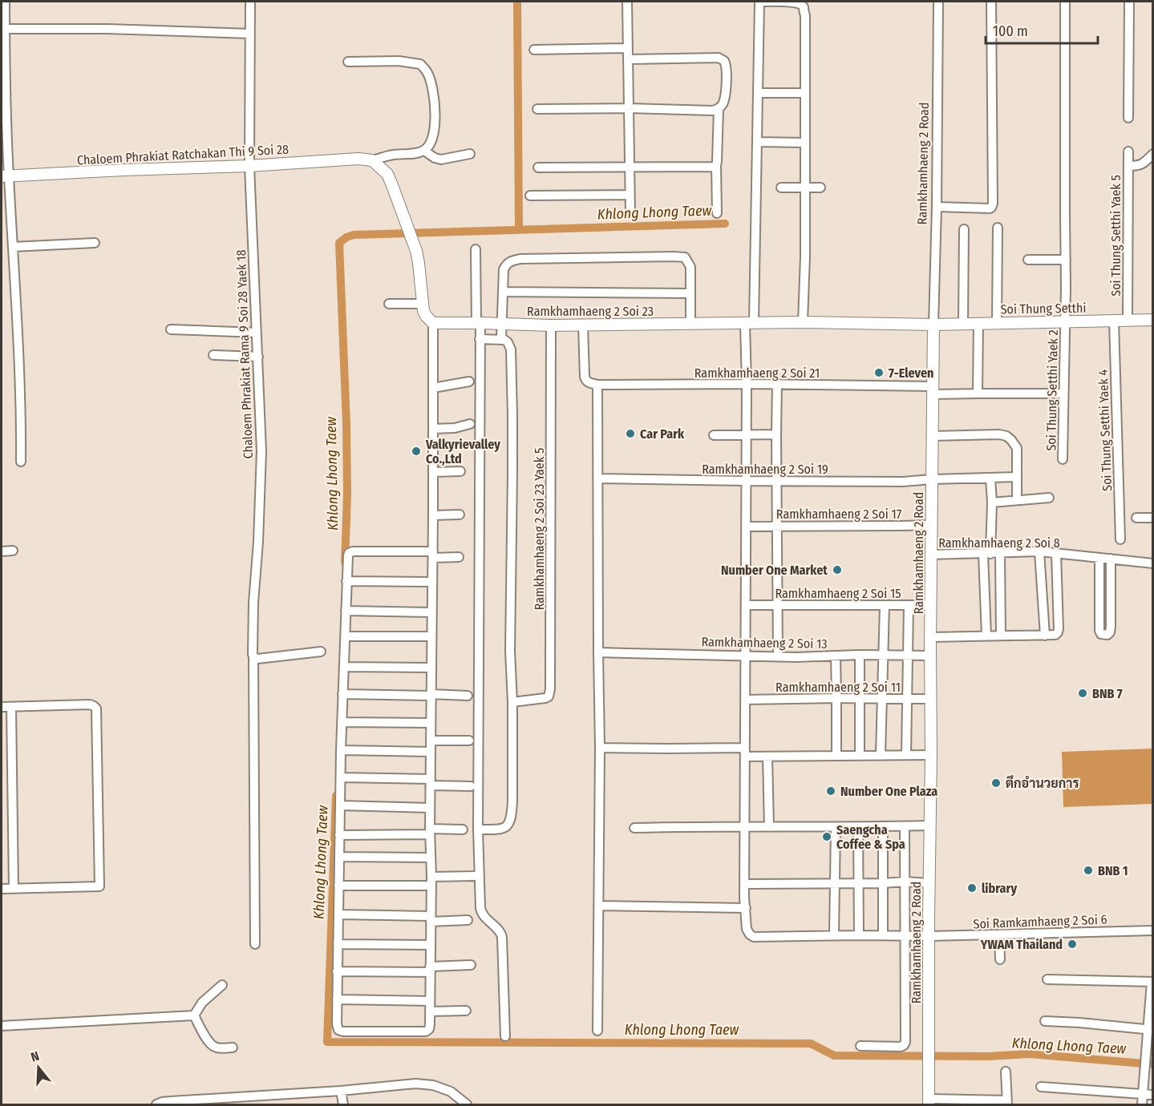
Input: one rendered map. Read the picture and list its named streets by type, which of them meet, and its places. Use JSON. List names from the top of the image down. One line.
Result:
{"streets":{"main road":["Chaloem Phrakiat Ratchakan Thi 9 Soi 28","Ramkhamhaeng 2 Road","Soi Thung Setthi","Ramkhamhaeng 2 Soi 23"],"street":["Soi Thung Setthi Yaek 5","Chaloem Phrakiat Rama 9 Soi 28 Yaek 18","Ramkhamhaeng 2 Soi 21","Soi Thung Setthi Yaek 2","Soi Thung Setthi Yaek 4","Ramkhamhaeng 2 Soi 19","Ramkhamhaeng 2 Soi 17","Ramkhamhaeng 2 Soi 23 Yaek 5","Ramkhamhaeng 2 Soi 8","Ramkhamhaeng 2 Soi 15","Ramkhamhaeng 2 Soi 13","Ramkhamhaeng 2 Soi 11","Soi Ramkamhaeng 2 Soi 6"]},"crossings":[["Chaloem Phrakiat Ratchakan Thi 9 Soi 28","Chaloem Phrakiat Rama 9 Soi 28 Yaek 18"],["Ramkhamhaeng 2 Road","Soi Thung Setthi"],["Ramkhamhaeng 2 Road","Ramkhamhaeng 2 Soi 23"],["Ramkhamhaeng 2 Road","Ramkhamhaeng 2 Soi 21"],["Ramkhamhaeng 2 Road","Ramkhamhaeng 2 Soi 19"],["Ramkhamhaeng 2 Road","Ramkhamhaeng 2 Soi 17"],["Ramkhamhaeng 2 Road","Ramkhamhaeng 2 Soi 8"],["Ramkhamhaeng 2 Road","Ramkhamhaeng 2 Soi 15"],["Ramkhamhaeng 2 Road","Ramkhamhaeng 2 Soi 13"],["Ramkhamhaeng 2 Road","Ramkhamhaeng 2 Soi 11"],["Ramkhamhaeng 2 Road","Soi Ramkamhaeng 2 Soi 6"],["Soi Thung Setthi Yaek 5","Soi Thung Setthi"],["Soi Thung Setthi","Ramkhamhaeng 2 Soi 23"],["Soi Thung Setthi","Soi Thung Setthi Yaek 2"],["Soi Thung Setthi","Soi Thung Setthi Yaek 4"],["Ramkhamhaeng 2 Soi 23","Ramkhamhaeng 2 Soi 23 Yaek 5"],["Ramkhamhaeng 2 Soi 23","Soi Ramkamhaeng 2 Soi 6"],["Ramkhamhaeng 2 Soi 21","Soi Thung Setthi Yaek 2"],["Ramkhamhaeng 2 Soi 21","Soi Ramkamhaeng 2 Soi 6"],["Ramkhamhaeng 2 Soi 19","Soi Ramkamhaeng 2 Soi 6"],["Ramkhamhaeng 2 Soi 17","Soi Ramkamhaeng 2 Soi 6"],["Ramkhamhaeng 2 Soi 15","Soi Ramkamhaeng 2 Soi 6"],["Ramkhamhaeng 2 Soi 13","Soi Ramkamhaeng 2 Soi 6"],["Ramkhamhaeng 2 Soi 11","Soi Ramkamhaeng 2 Soi 6"]],"water":["Khlong Lhong Taew"],"places":["7-Eleven","Car Park","Valkyrievalley Co.,Ltd","Number One Market","BNB 7","ตึกอำนวยการ","Number One Plaza","Saengcha Coffee & Spa","BNB 1","library","YWAM Thailand"],"scale_bar":"100 m","north":"top"}
